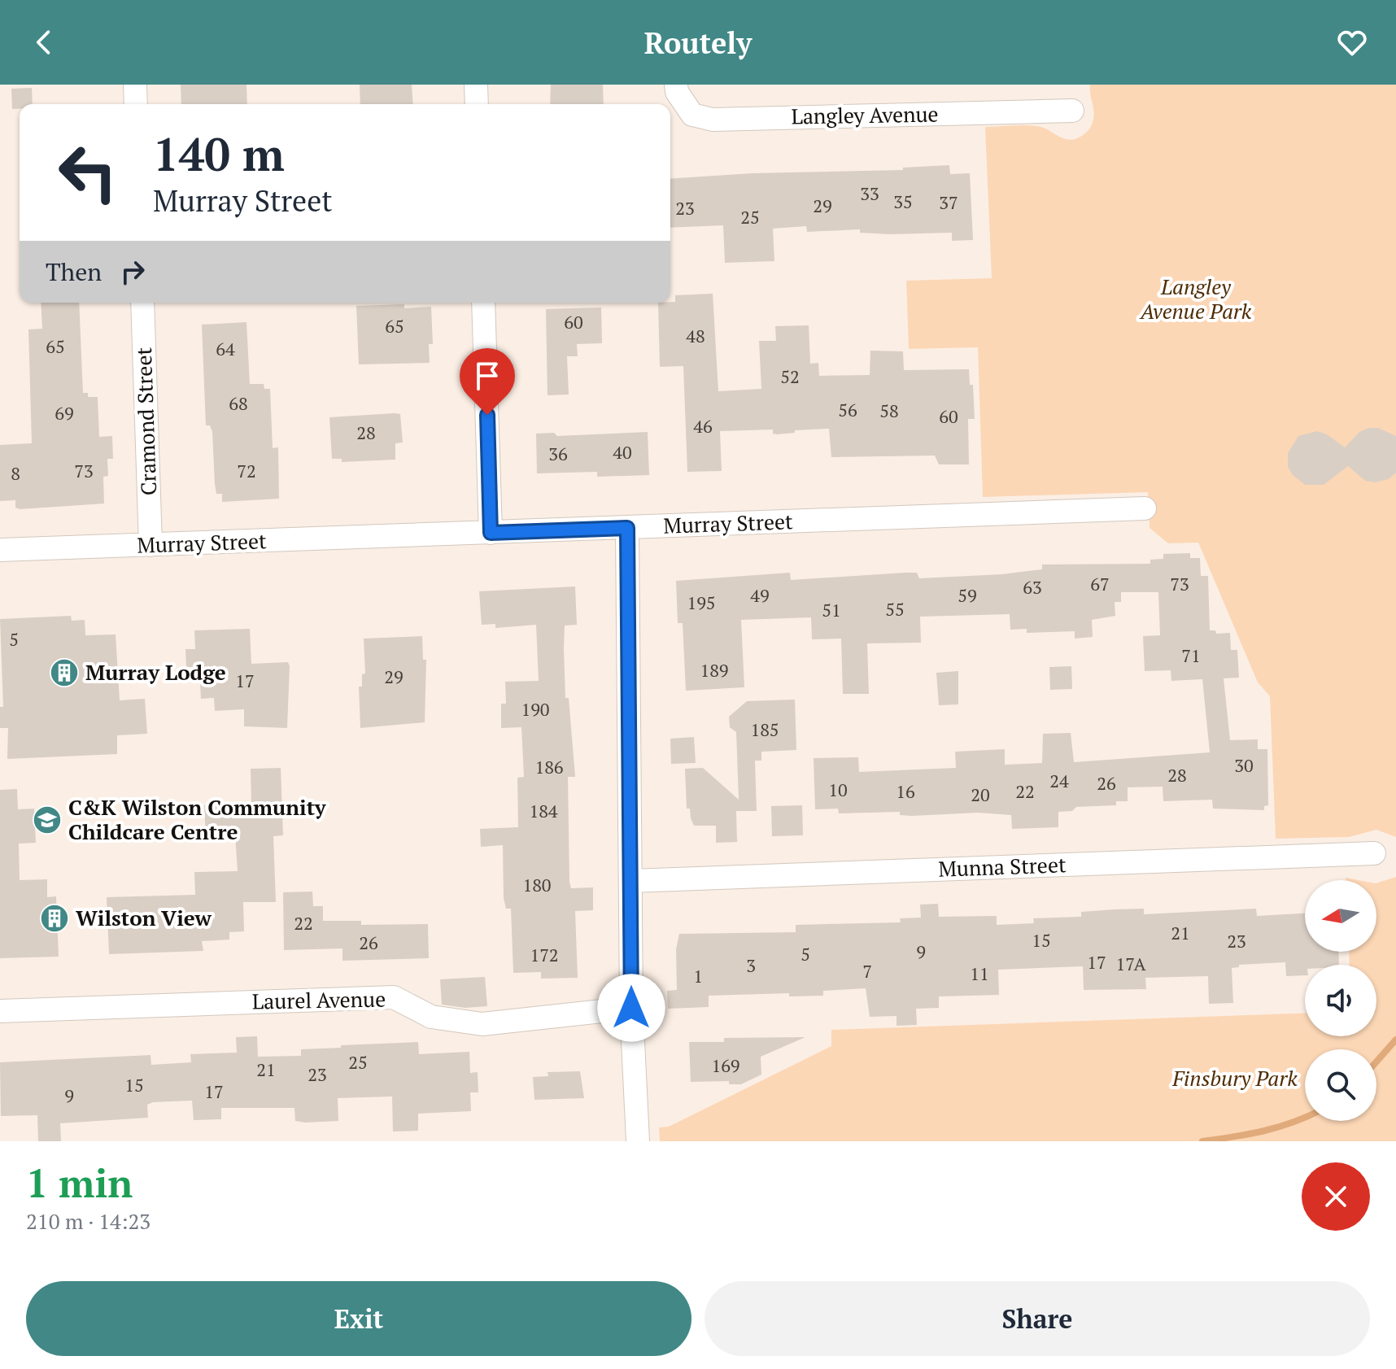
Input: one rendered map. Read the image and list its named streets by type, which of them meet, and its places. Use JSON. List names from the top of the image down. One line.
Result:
{"streets":{"street":["Langley Avenue","Cramond Street","Murray Street","Munna Street","Laurel Avenue"]},"crossings":[["Cramond Street","Murray Street"]],"parks":["Langley Avenue Park","Finsbury Park"],"places":{"building":["Murray Lodge","Wilston View"],"school or university":["C&K Wilston Community Childcare Centre"]},"house_numbers":["33","35","37","29","23","25","60","65","48","65","64","52","68","56","58","69","60","46","28","40","36","73","72","8","67","73","63","49","59","195","55","51","5","71","189","29","17","190","185","30","186","28","24","26","10","16","22","20","184","180","22","21","15","23","26","9","5","172","17","17A","3","7","11","1","25","169","21","23","15","17","9"],"north":"left","page":{"header":"Routely","turn":["140 m","Murray Street"],"then":"Then","heading":["1 min","210 m · 14:23"],"buttons":["Exit","Share"]}}
